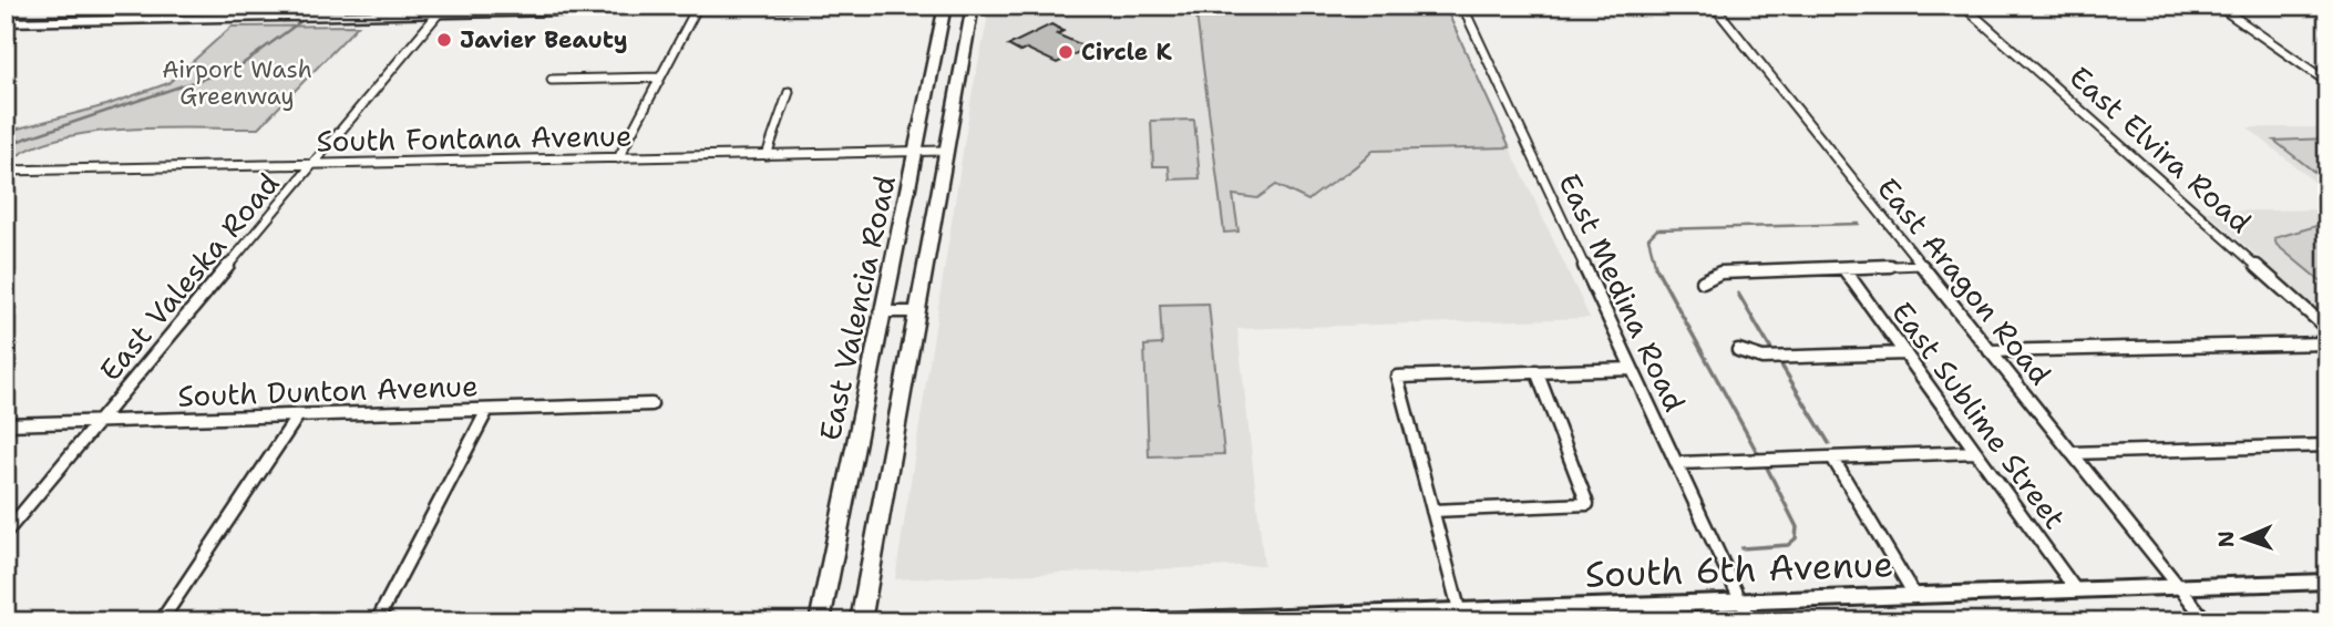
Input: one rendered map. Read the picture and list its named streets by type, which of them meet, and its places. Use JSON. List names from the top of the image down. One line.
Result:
{"streets":{"main road":["East Valencia Road"],"street":["South Fontana Avenue","East Elvira Road","East Valeska Road","East Aragon Road","East Medina Road","South Dunton Avenue","East Sublime Street","South 6th Avenue"]},"crossings":[["South Fontana Avenue","East Valeska Road"],["South Fontana Avenue","East Valencia Road"],["East Valeska Road","South Dunton Avenue"],["East Aragon Road","South 6th Avenue"],["East Medina Road","South 6th Avenue"],["East Sublime Street","South 6th Avenue"]],"parks":["Airport Wash Greenway"],"places":["Javier Beauty","Circle K"],"north":"left"}
